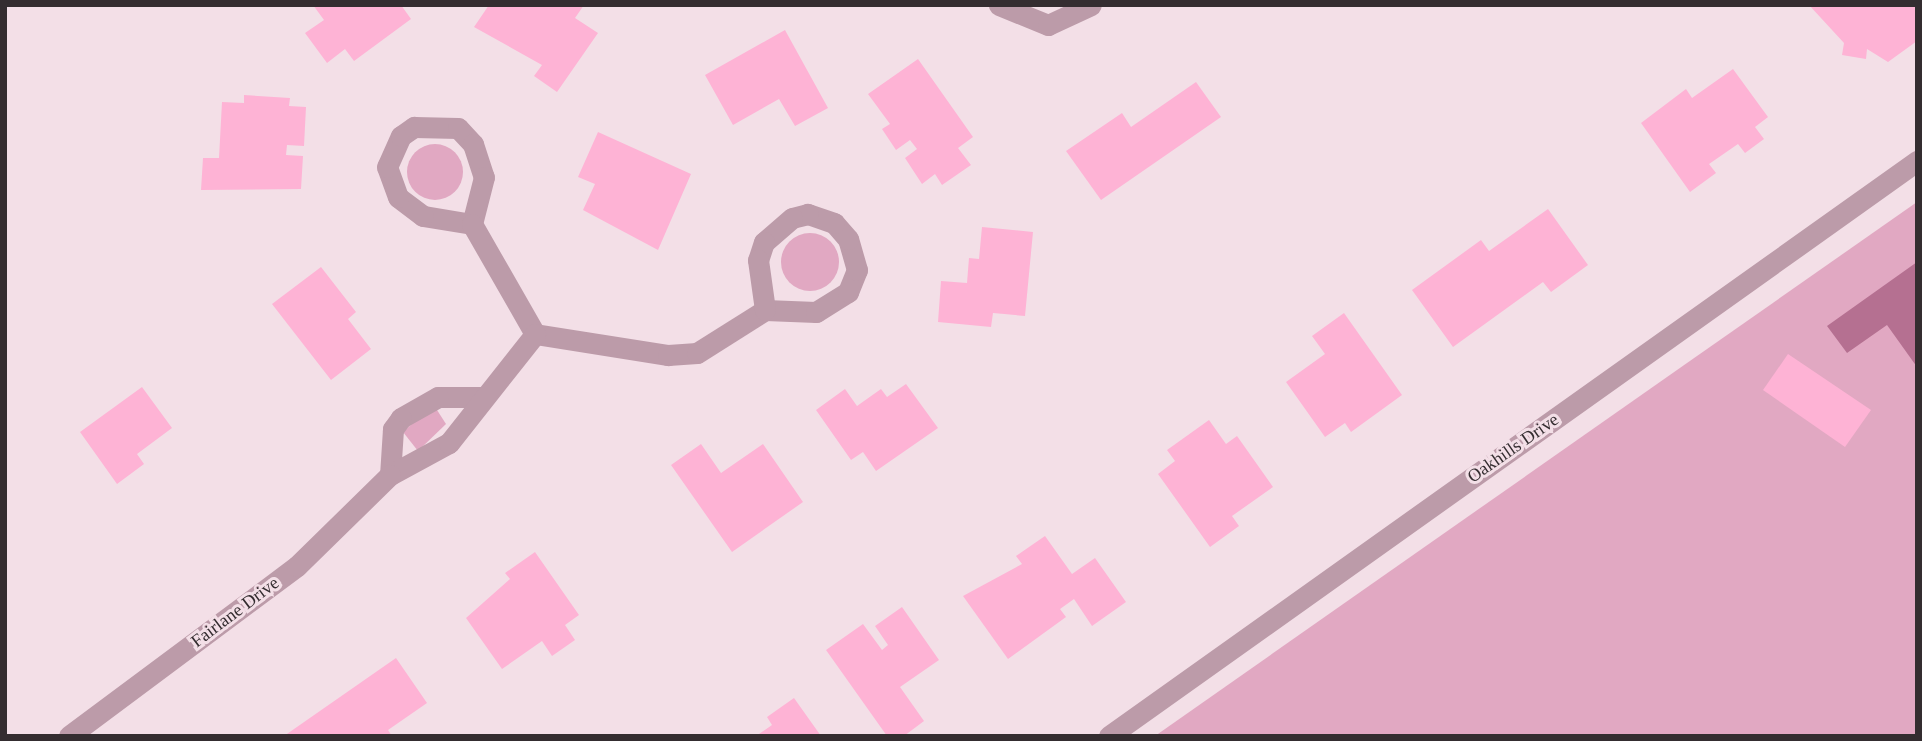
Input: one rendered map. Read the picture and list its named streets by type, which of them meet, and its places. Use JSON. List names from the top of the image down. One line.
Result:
{"streets":{"street":["Oakhills Drive","Fairlane Drive"]}}
